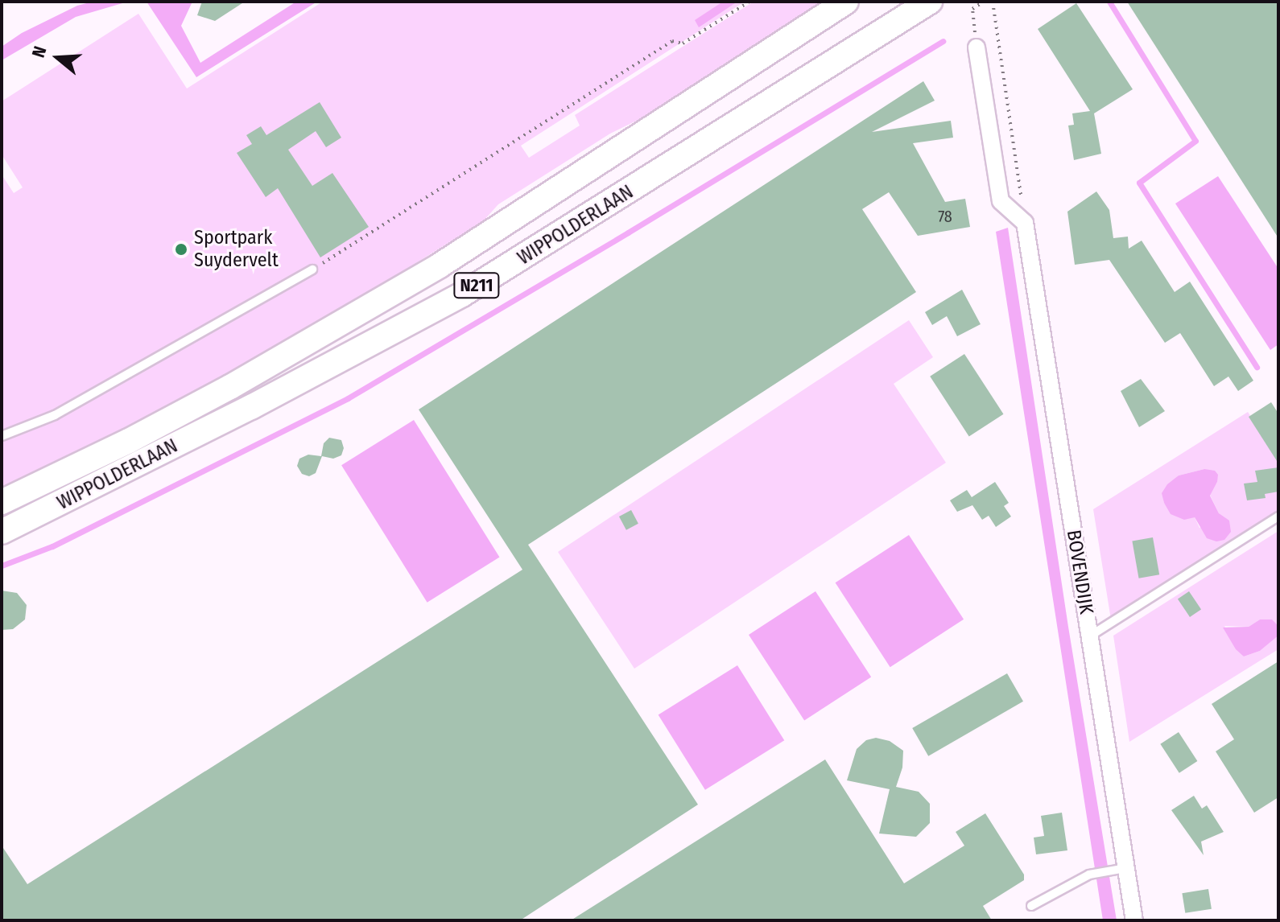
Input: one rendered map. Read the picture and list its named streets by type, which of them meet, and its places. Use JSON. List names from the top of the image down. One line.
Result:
{"streets":{"main road":["WIPPOLDERLAAN","N211"],"street":["BOVENDIJK"]},"places":["Sportpark Suydervelt"],"house_numbers":["78"],"north":"left"}
